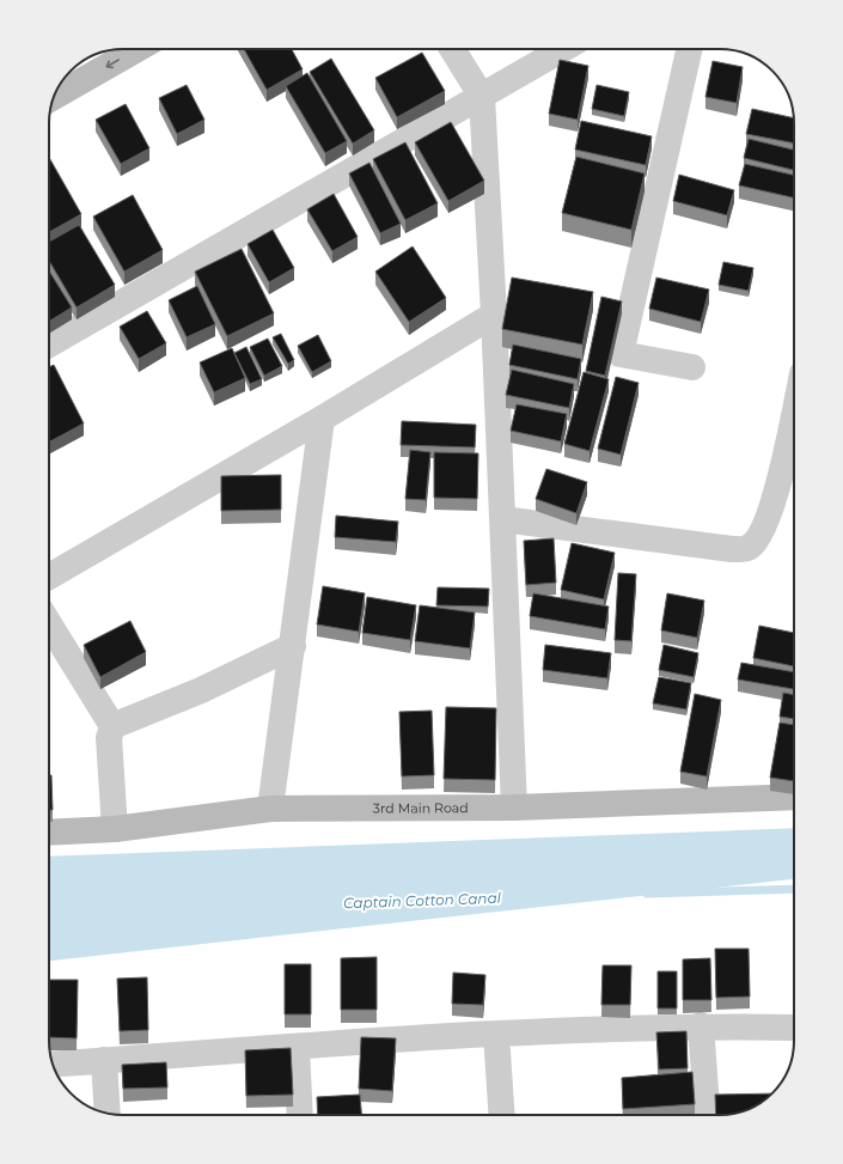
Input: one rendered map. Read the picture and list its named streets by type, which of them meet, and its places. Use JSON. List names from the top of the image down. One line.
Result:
{"streets":{"street":["3rd Main Road"]},"water":["Captain Cotton Canal"]}
